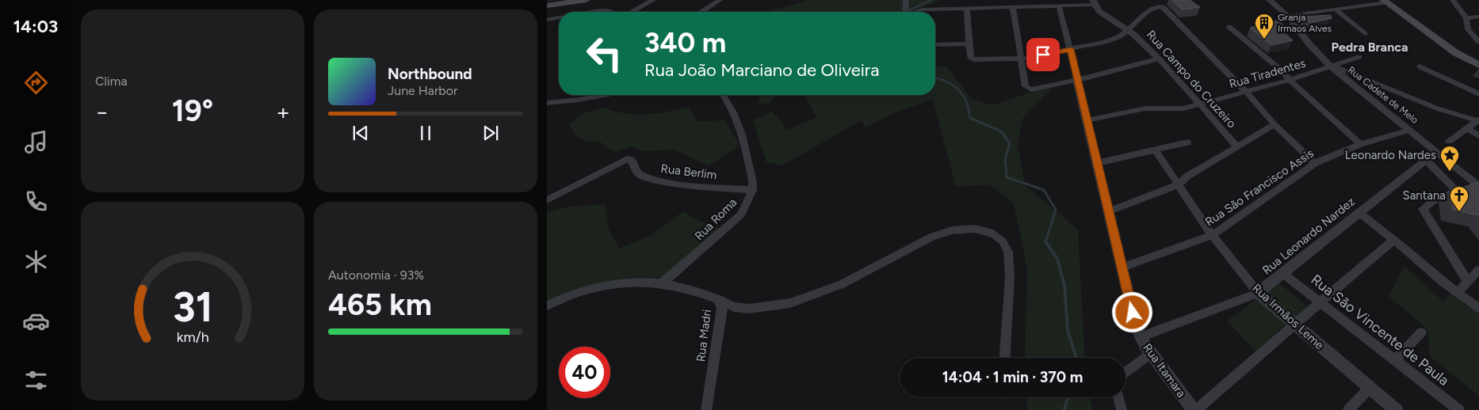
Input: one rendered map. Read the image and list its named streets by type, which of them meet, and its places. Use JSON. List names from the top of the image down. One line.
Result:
{"streets":{"street":["Rua Tiradentes","Rua Campo do Cruzeiro","Rua Cadete de Melo","Rua Berlim","Rua São Francisco Assis","Rua Roma","Rua Leonardo Nardez","Rua Irmãos Leme","Rua São Vincente de Paula","Rua Madri","Rua Itamara"]},"crossings":[["Rua Tiradentes","Rua Campo do Cruzeiro"],["Rua Tiradentes","Rua Cadete de Melo"],["Rua Tiradentes","Rua Itamara"],["Rua Cadete de Melo","Rua São Francisco Assis"],["Rua Cadete de Melo","Rua Leonardo Nardez"],["Rua Berlim","Rua Roma"],["Rua São Francisco Assis","Rua Irmãos Leme"],["Rua São Francisco Assis","Rua Itamara"],["Rua Roma","Rua Madri"],["Rua Leonardo Nardez","Rua Irmãos Leme"],["Rua Leonardo Nardez","Rua São Vincente de Paula"],["Rua Leonardo Nardez","Rua Itamara"]],"districts":["Pedra Branca"],"places":{"building":["Granja Irmaos Alves"],"place":["Leonardo Nardes"],"church":["Santana"]},"page":{"tabs":"14:03","tile":["Clima",["Autonomia · 93%","465 km"]],"turn":["340 m","Rua João Marciano de Oliveira"],"song":["Northbound","June Harbor"],"heat":["−","19°","+"],"limit":"40","trip":"14:04 · 1 min · 370 m","gauge":["31","km/h"]}}
